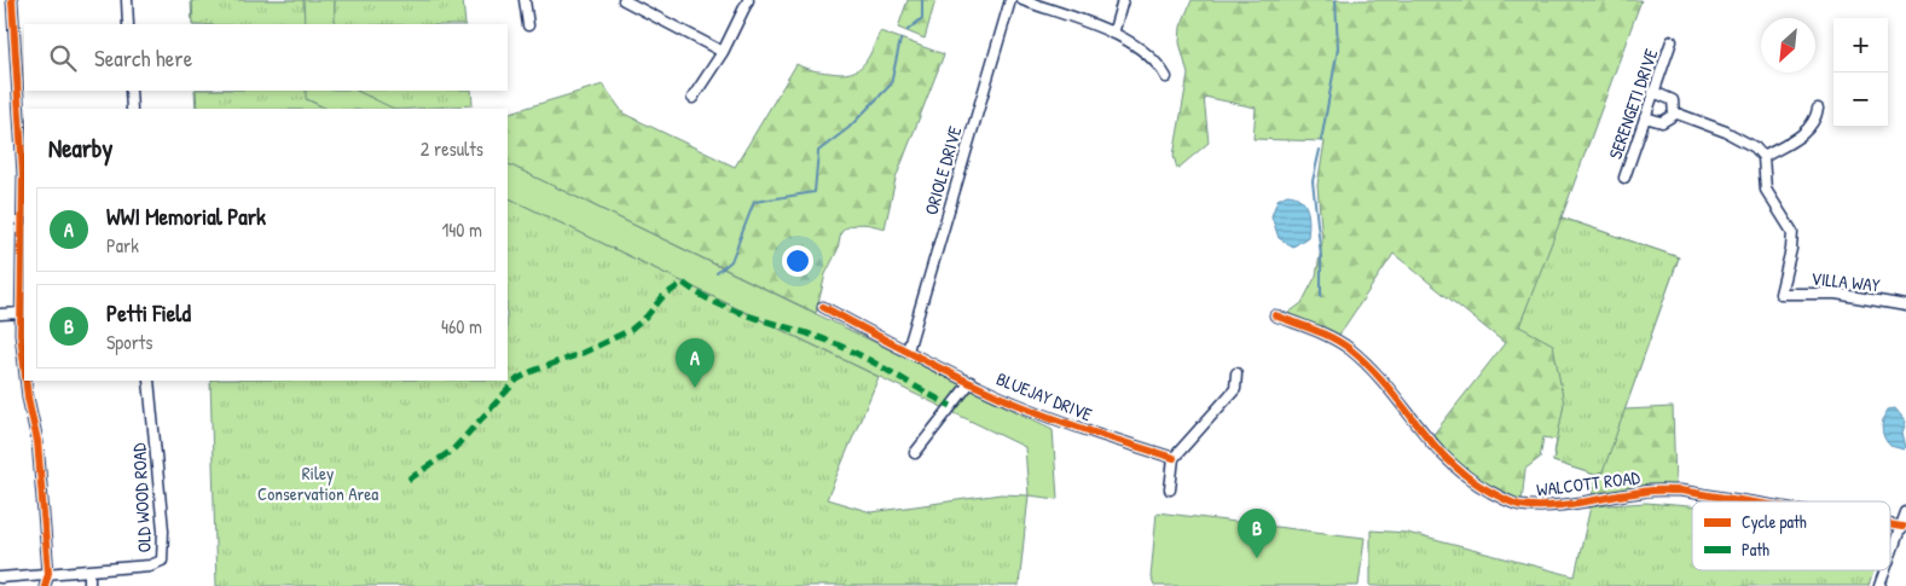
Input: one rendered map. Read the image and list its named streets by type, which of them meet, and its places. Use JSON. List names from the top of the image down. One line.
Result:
{"streets":{"street":["SERENGETI DRIVE","ORIOLE DRIVE","VILLA WAY","BLUEJAY DRIVE","WALCOTT ROAD","OLD WOOD ROAD"]},"crossings":[["ORIOLE DRIVE","BLUEJAY DRIVE"]],"parks":["Riley Conservation Area"],"legend":["Cycle path","Path"],"north":"bottom left","page":{"map_buttons":["+","−"],"search":"Search here","heading":["Nearby","2 results"],"list":[{"mark":"A","name":"WWI Memorial Park","note":"Park","value":"140 m"},{"mark":"B","name":"Petti Field","note":"Sports","value":"460 m"}],"pins":["A","B"]}}
